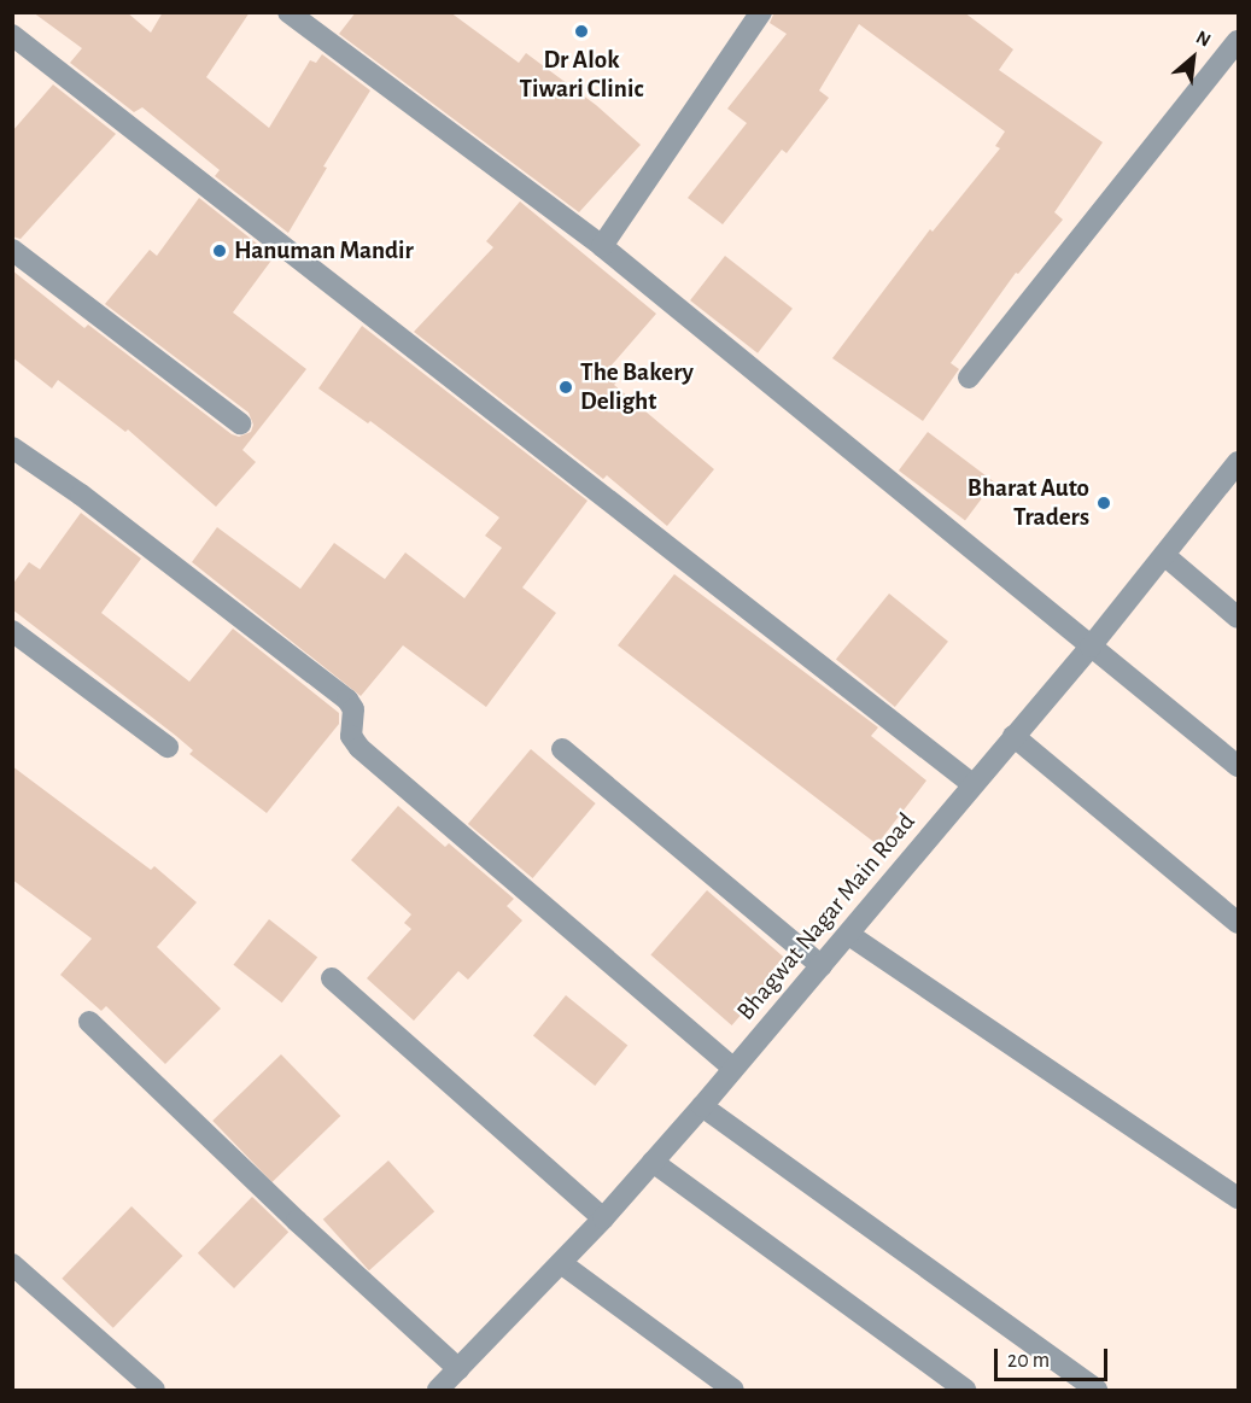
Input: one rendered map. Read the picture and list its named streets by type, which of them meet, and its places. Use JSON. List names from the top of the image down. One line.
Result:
{"streets":{"street":["Bhagwat Nagar Main Road"]},"places":["Dr Alok Tiwari Clinic","Hanuman Mandir","The Bakery Delight","Bharat Auto Traders"],"scale_bar":"20 m","north":"top right"}
